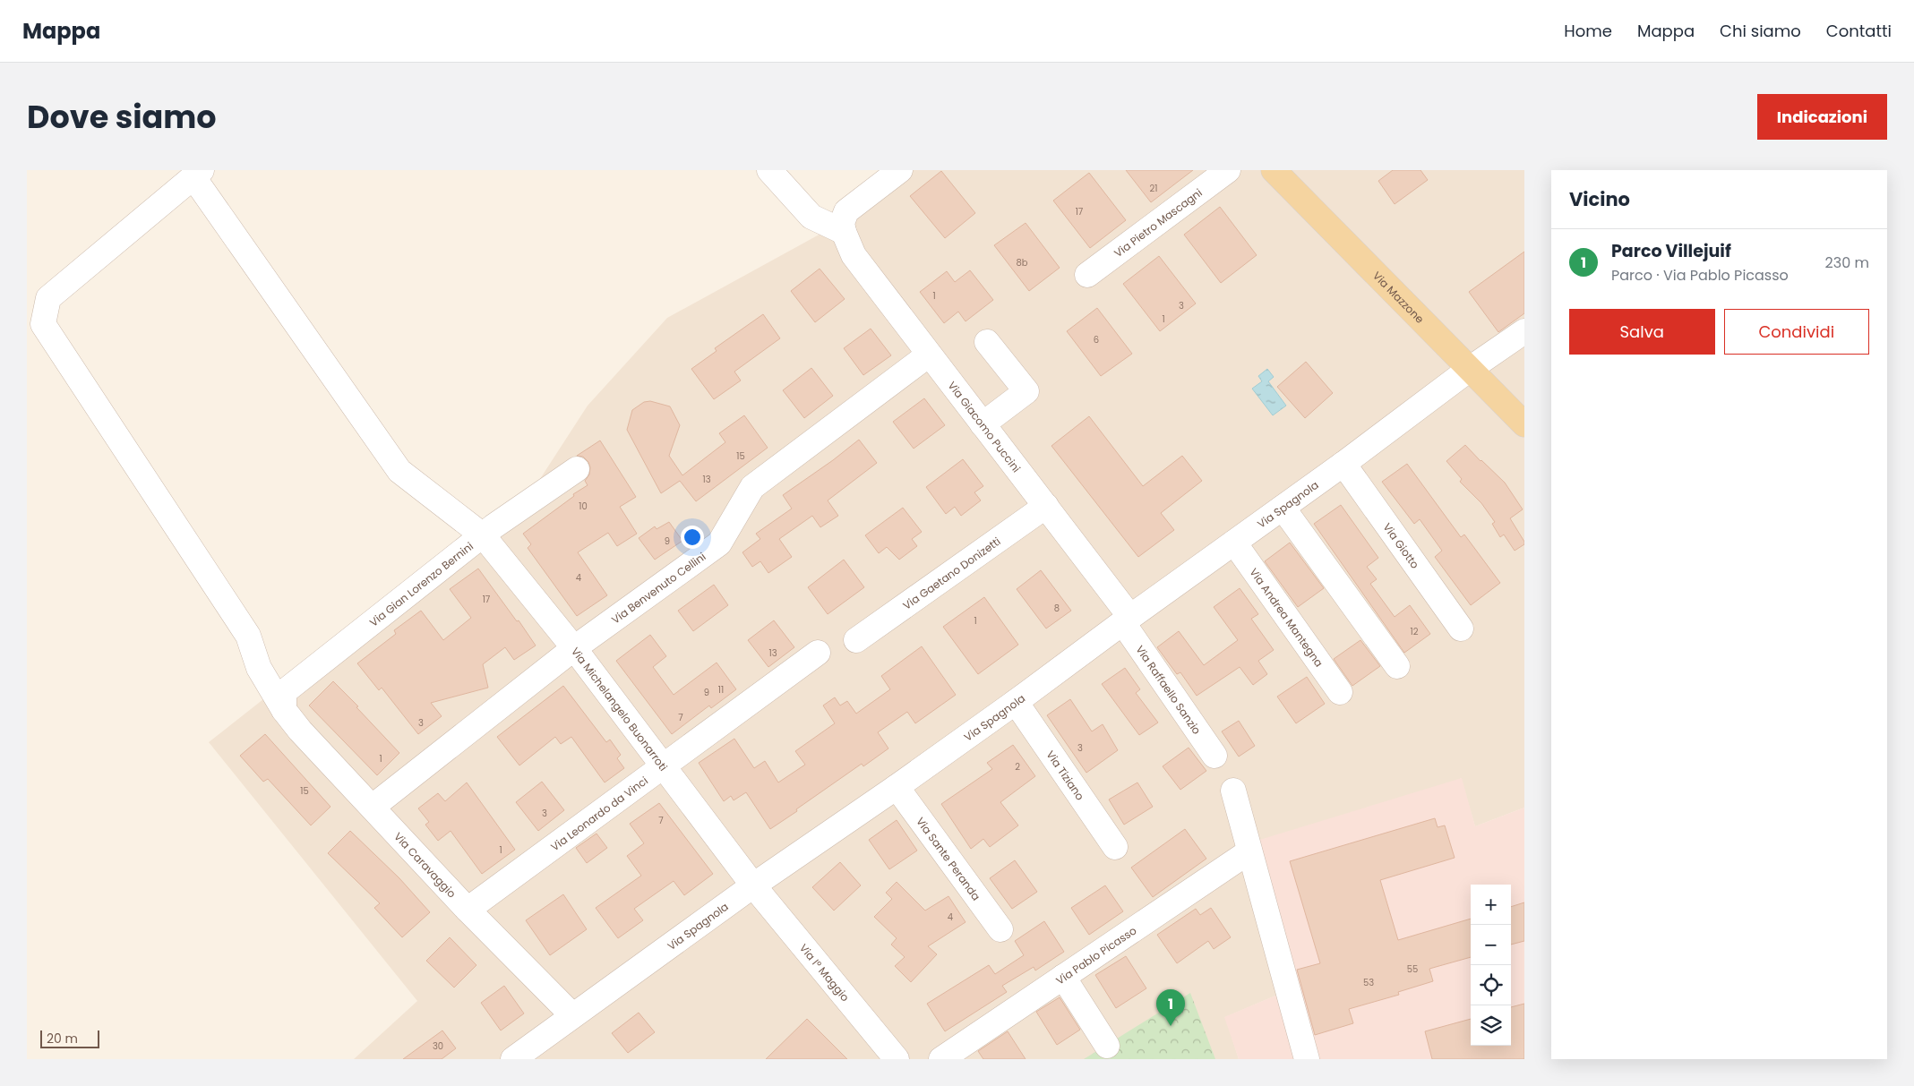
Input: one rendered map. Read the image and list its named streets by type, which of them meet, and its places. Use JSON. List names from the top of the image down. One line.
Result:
{"streets":{"main road":["Via Mazzone"],"street":["Via Pietro Mascagni","Via Giacomo Puccini","Via Spagnola","Via Giotto","Via Gaetano Donizetti","Via Gian Lorenzo Bernini","Via Benvenuto Cellini","Via Andrea Mantegna","Via Raffaello Sanzio","Via Michelangelo Buonarroti","Via Tiziano","Via Leonardo da Vinci","Via Sante Peranda","Via Caravaggio","Via Pablo Picasso","Via I° Maggio"]},"crossings":[["Via Mazzone","Via Spagnola"],["Via Giacomo Puccini","Via Spagnola"],["Via Giacomo Puccini","Via Gaetano Donizetti"],["Via Giacomo Puccini","Via Benvenuto Cellini"],["Via Giacomo Puccini","Via Raffaello Sanzio"],["Via Spagnola","Via Giotto"],["Via Spagnola","Via Andrea Mantegna"],["Via Spagnola","Via Raffaello Sanzio"],["Via Spagnola","Via Michelangelo Buonarroti"],["Via Spagnola","Via Tiziano"],["Via Spagnola","Via Sante Peranda"],["Via Spagnola","Via Caravaggio"],["Via Spagnola","Via I° Maggio"],["Via Gian Lorenzo Bernini","Via Michelangelo Buonarroti"],["Via Gian Lorenzo Bernini","Via Caravaggio"],["Via Benvenuto Cellini","Via Michelangelo Buonarroti"],["Via Benvenuto Cellini","Via Caravaggio"],["Via Michelangelo Buonarroti","Via Leonardo da Vinci"],["Via Michelangelo Buonarroti","Via Caravaggio"],["Via Michelangelo Buonarroti","Via I° Maggio"],["Via Leonardo da Vinci","Via Caravaggio"]],"house_numbers":["21","17","8b","1","3","1","6","15","13","10","9","4","17","8","1","12","13","11","9","7","3","3","1","2","15","3","7","1","4","55","53","30"],"scale_bar":"20 m","page":{"header":"Mappa","nav":["Home","Mappa","Chi siamo","Contatti"],"title":"Dove siamo","buttons":["Indicazioni",["Salva","Condividi"]],"heading":"Vicino","list":[{"mark":"1","name":"Parco Villejuif","note":"Parco · Via Pablo Picasso","value":"230 m"}],"map_buttons":["+","−"],"pins":"1","scale":"20 m"}}
